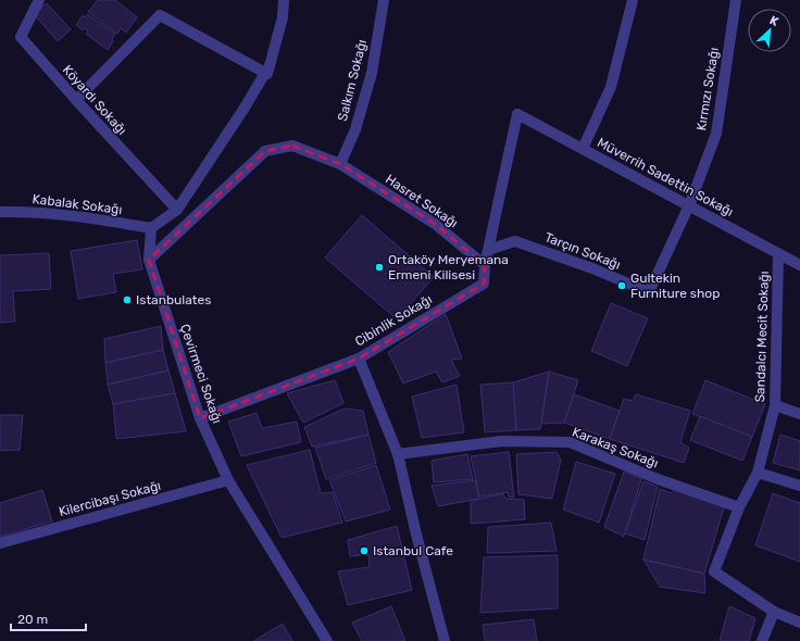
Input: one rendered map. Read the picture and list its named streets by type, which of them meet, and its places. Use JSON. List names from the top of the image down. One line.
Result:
{"streets":{"street":["Salkım Sokağı","Kırmızı Sokağı","Köyardı Sokağı","Müverrih Sadettin Sokağı","Hasret Sokağı","Kabalak Sokağı","Tarçın Sokağı","Cibinlik Sokağı","Sandalcı Mecit Sokağı","Çevirmeci Sokağı","Karakaş Sokağı","Kilercibaşı Sokağı"]},"crossings":[["Salkım Sokağı","Hasret Sokağı"],["Kırmızı Sokağı","Müverrih Sadettin Sokağı"],["Kırmızı Sokağı","Tarçın Sokağı"],["Müverrih Sadettin Sokağı","Tarçın Sokağı"],["Müverrih Sadettin Sokağı","Cibinlik Sokağı"],["Müverrih Sadettin Sokağı","Sandalcı Mecit Sokağı"],["Hasret Sokağı","Cibinlik Sokağı"],["Hasret Sokağı","Çevirmeci Sokağı"],["Kabalak Sokağı","Çevirmeci Sokağı"],["Tarçın Sokağı","Cibinlik Sokağı"],["Cibinlik Sokağı","Çevirmeci Sokağı"],["Sandalcı Mecit Sokağı","Karakaş Sokağı"],["Çevirmeci Sokağı","Kilercibaşı Sokağı"]],"places":["Ortaköy Meryemana Ermeni Kilisesi","Gultekin Furniture shop","Istanbulates","Istanbul Cafe"],"scale_bar":"20 m","north":"top right"}
